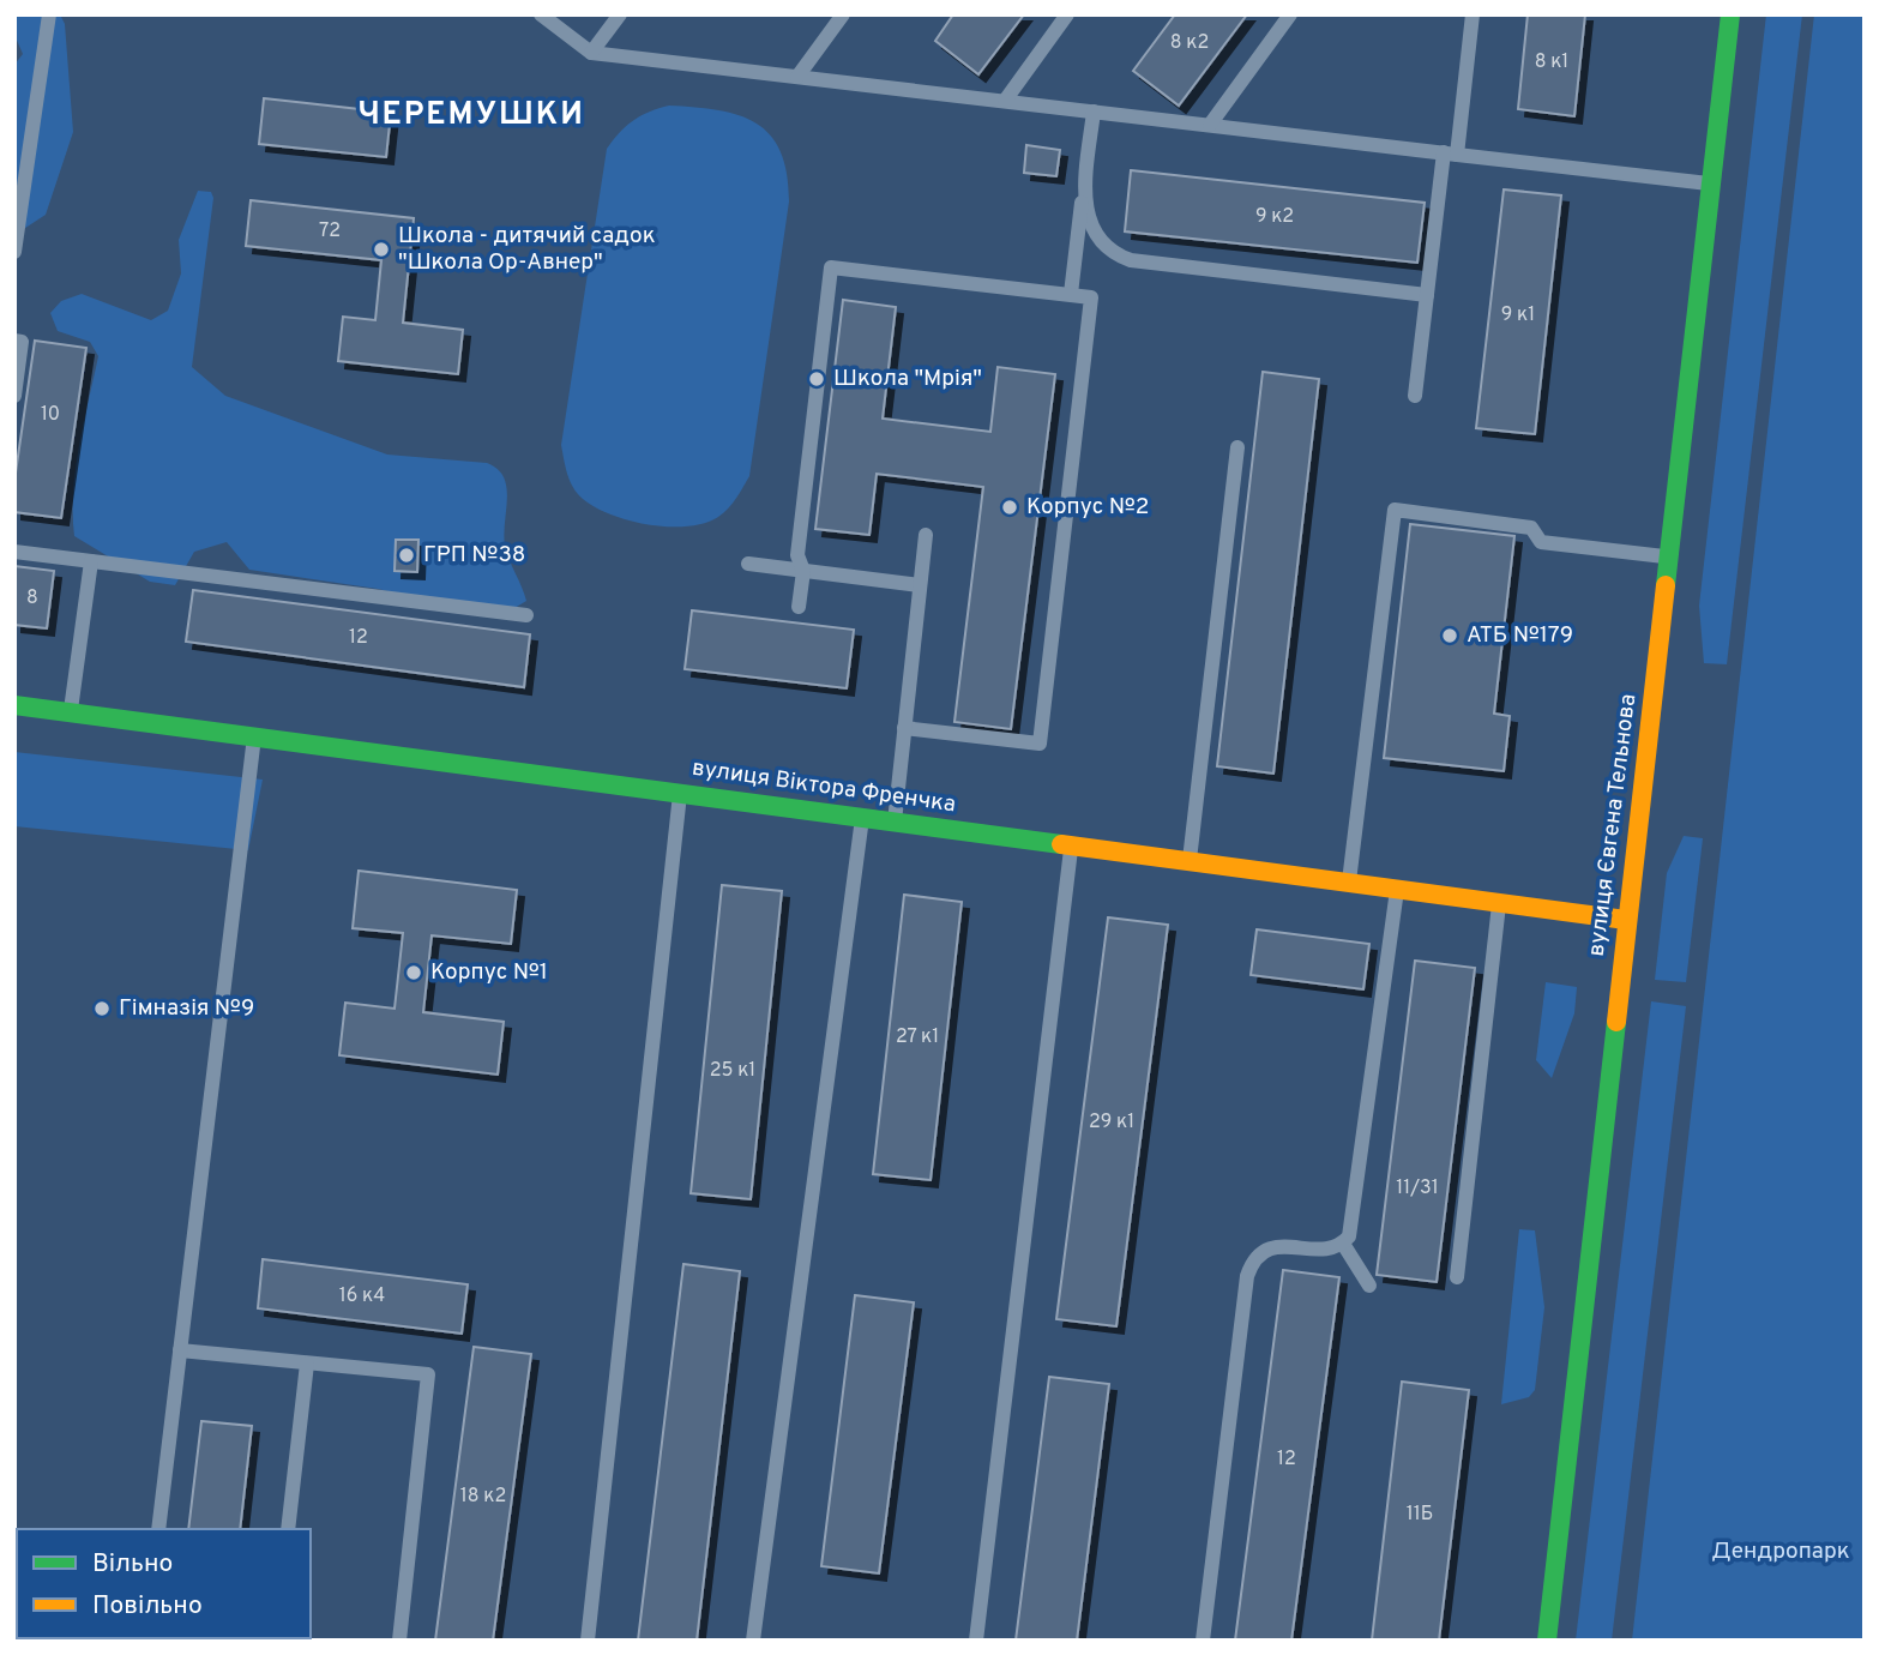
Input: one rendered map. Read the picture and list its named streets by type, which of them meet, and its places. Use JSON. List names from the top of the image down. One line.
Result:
{"streets":{"street":["вулиця Віктора Френчка","вулиця Євгена Тельнова"]},"crossings":[["вулиця Віктора Френчка","вулиця Євгена Тельнова"]],"districts":["ЧЕРЕМУШКИ"],"parks":["Дендропарк"],"places":["Школа - дитячий садок \"Школа Ор-Авнер\"","Школа \"Мрія\"","Корпус №2","ГРП №38","АТБ №179","Корпус №1","Гімназія №9"],"house_numbers":["8 к2","8 к1","9 к2","72","9 к1","10","8","12","27 к1","25 к1","29 к1","11/31","16 к4","12","18 к2","11Б"],"legend":["Вільно","Повільно"]}
